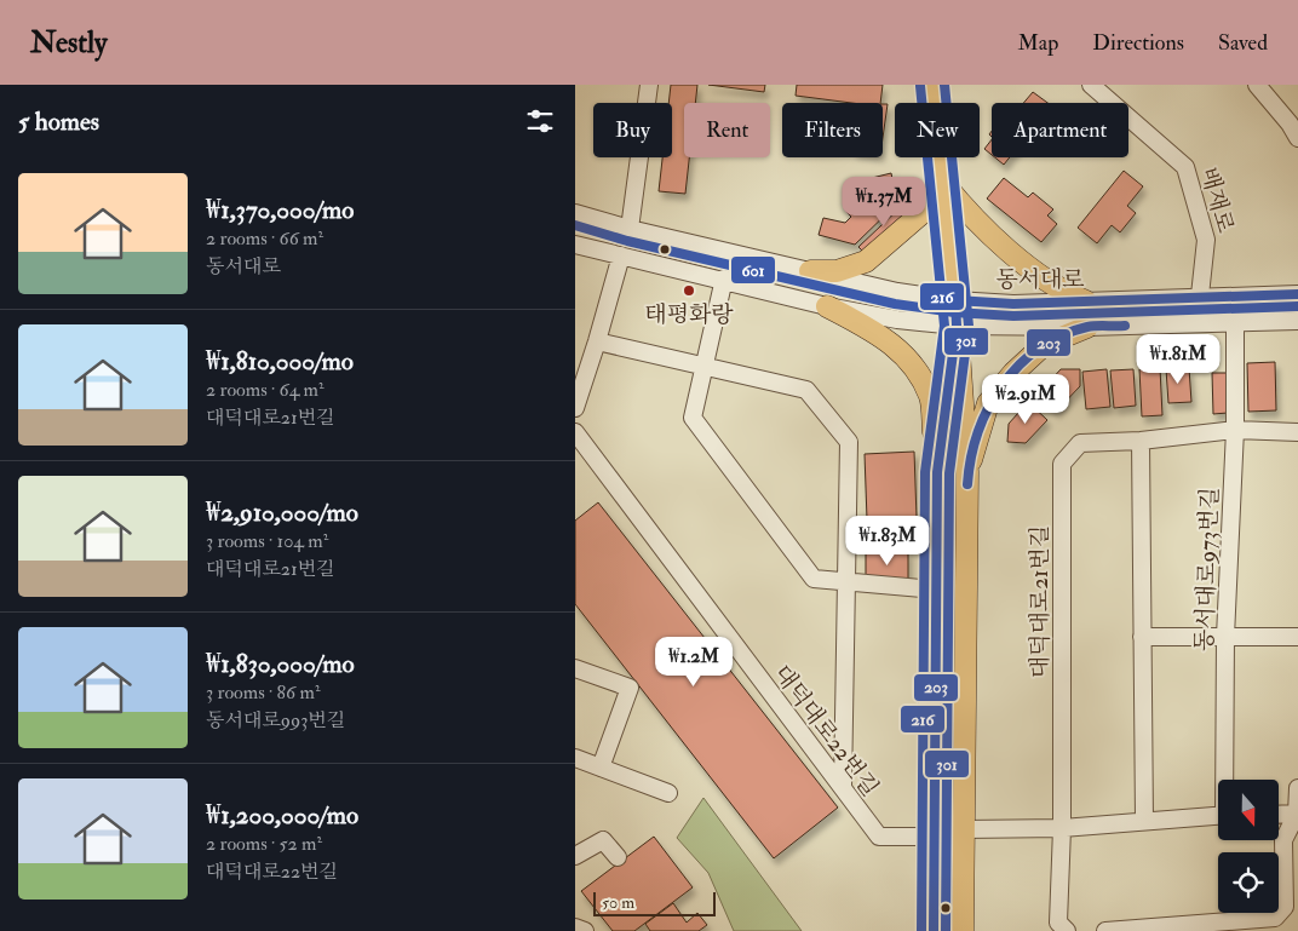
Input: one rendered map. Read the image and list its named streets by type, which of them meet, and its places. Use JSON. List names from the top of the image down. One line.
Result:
{"streets":{"street":["배재로","동서대로","동서대로973번길","대덕대로21번길","대덕대로22번길"]},"crossings":[["배재로","동서대로"],["동서대로","동서대로973번길"],["동서대로973번길","대덕대로21번길"]],"places":["태평화랑"],"lines":["transit line 301","transit line 216","transit line 601","transit line 203"],"scale_bar":"50 m","north":"bottom","page":{"header":"Nestly","nav":["Map","Directions","Saved"],"heading":"5 homes","chip":["Buy","Rent","Filters","New","Apartment"],"list":[{"name":"₩1,370,000/mo","note":"2 rooms · 66 m² · 동서대로"},{"name":"₩1,810,000/mo","note":"2 rooms · 64 m² · 대덕대로21번길"},{"name":"₩2,910,000/mo","note":"3 rooms · 104 m² · 대덕대로21번길"},{"name":"₩1,830,000/mo","note":"3 rooms · 86 m² · 동서대로993번길"},{"name":"₩1,200,000/mo","note":"2 rooms · 52 m² · 대덕대로22번길"}],"price":["₩1.37M","₩1.81M","₩2.91M","₩1.83M","₩1.2M"],"scale":"50 m"}}
